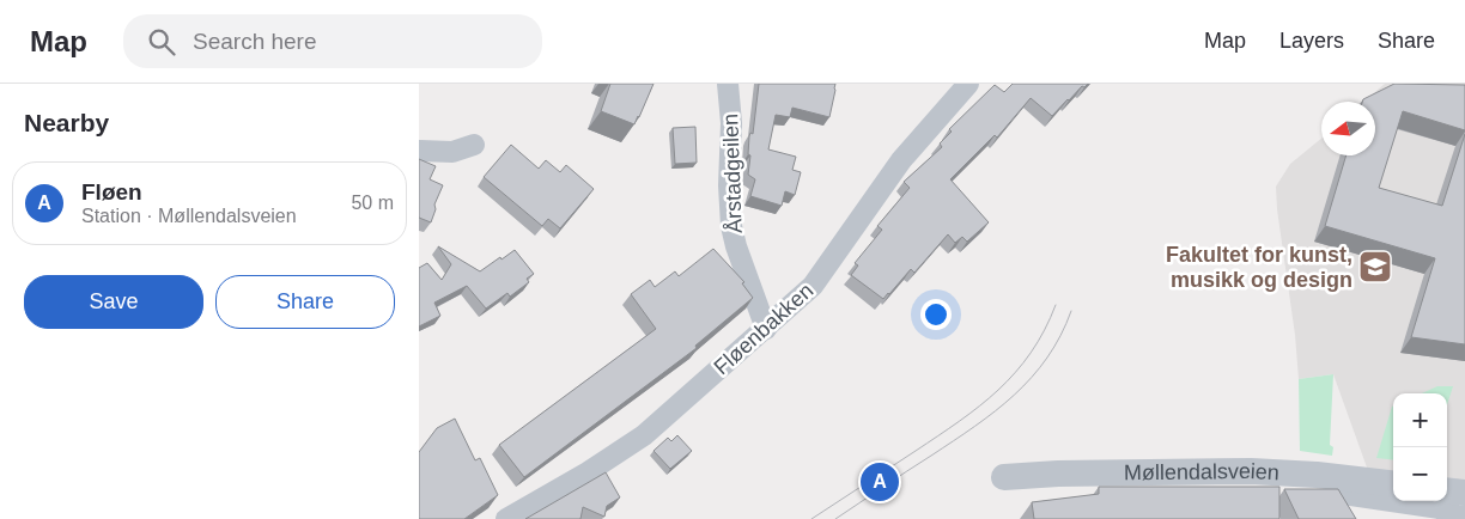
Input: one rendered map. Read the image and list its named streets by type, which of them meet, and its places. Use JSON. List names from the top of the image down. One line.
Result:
{"streets":{"street":["Årstadgeilen","Fløenbakken","Møllendalsveien"]},"crossings":[["Årstadgeilen","Fløenbakken"]],"places":{"school or university":["Fakultet for kunst, musikk og design"]},"north":"left","page":{"header":"Map","search":"Search here","nav":["Map","Layers","Share"],"heading":"Nearby","list":[{"mark":"A","name":"Fløen","note":"Station · Møllendalsveien","value":"50 m"}],"buttons":["Save","Share"],"map_buttons":["+","−"],"pins":"A"}}
